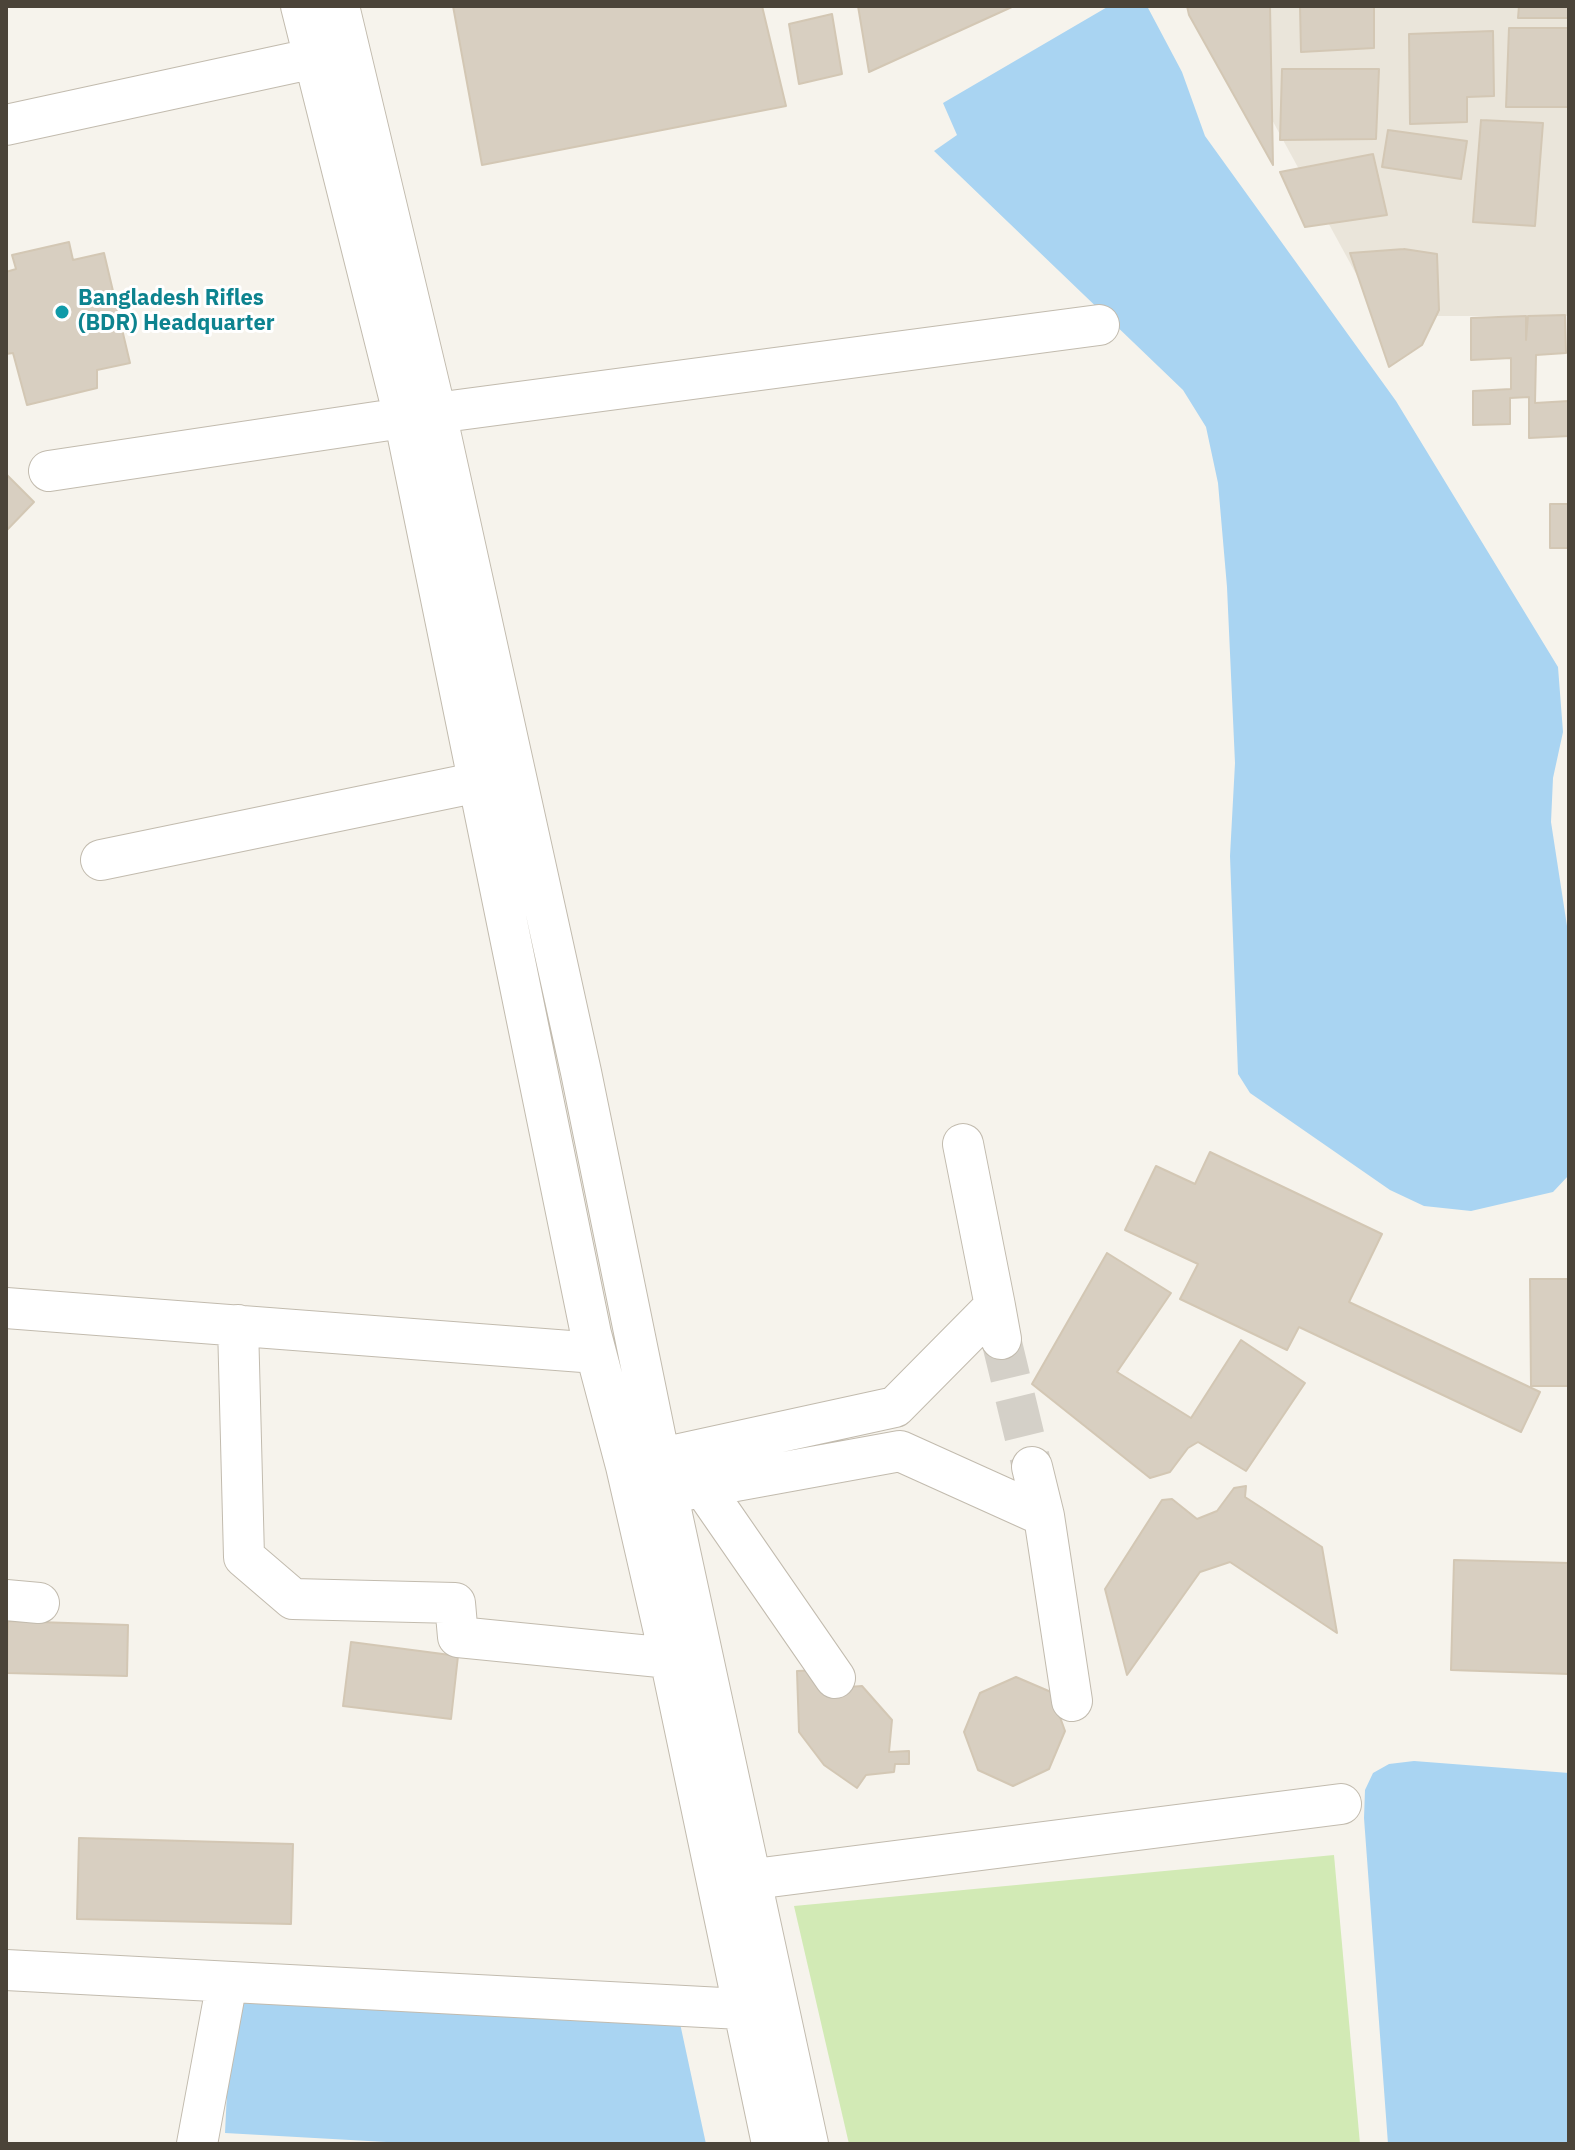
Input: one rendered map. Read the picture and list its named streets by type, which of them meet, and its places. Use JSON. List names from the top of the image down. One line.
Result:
{"places":["Bangladesh Rifles (BDR) Headquarter"]}
